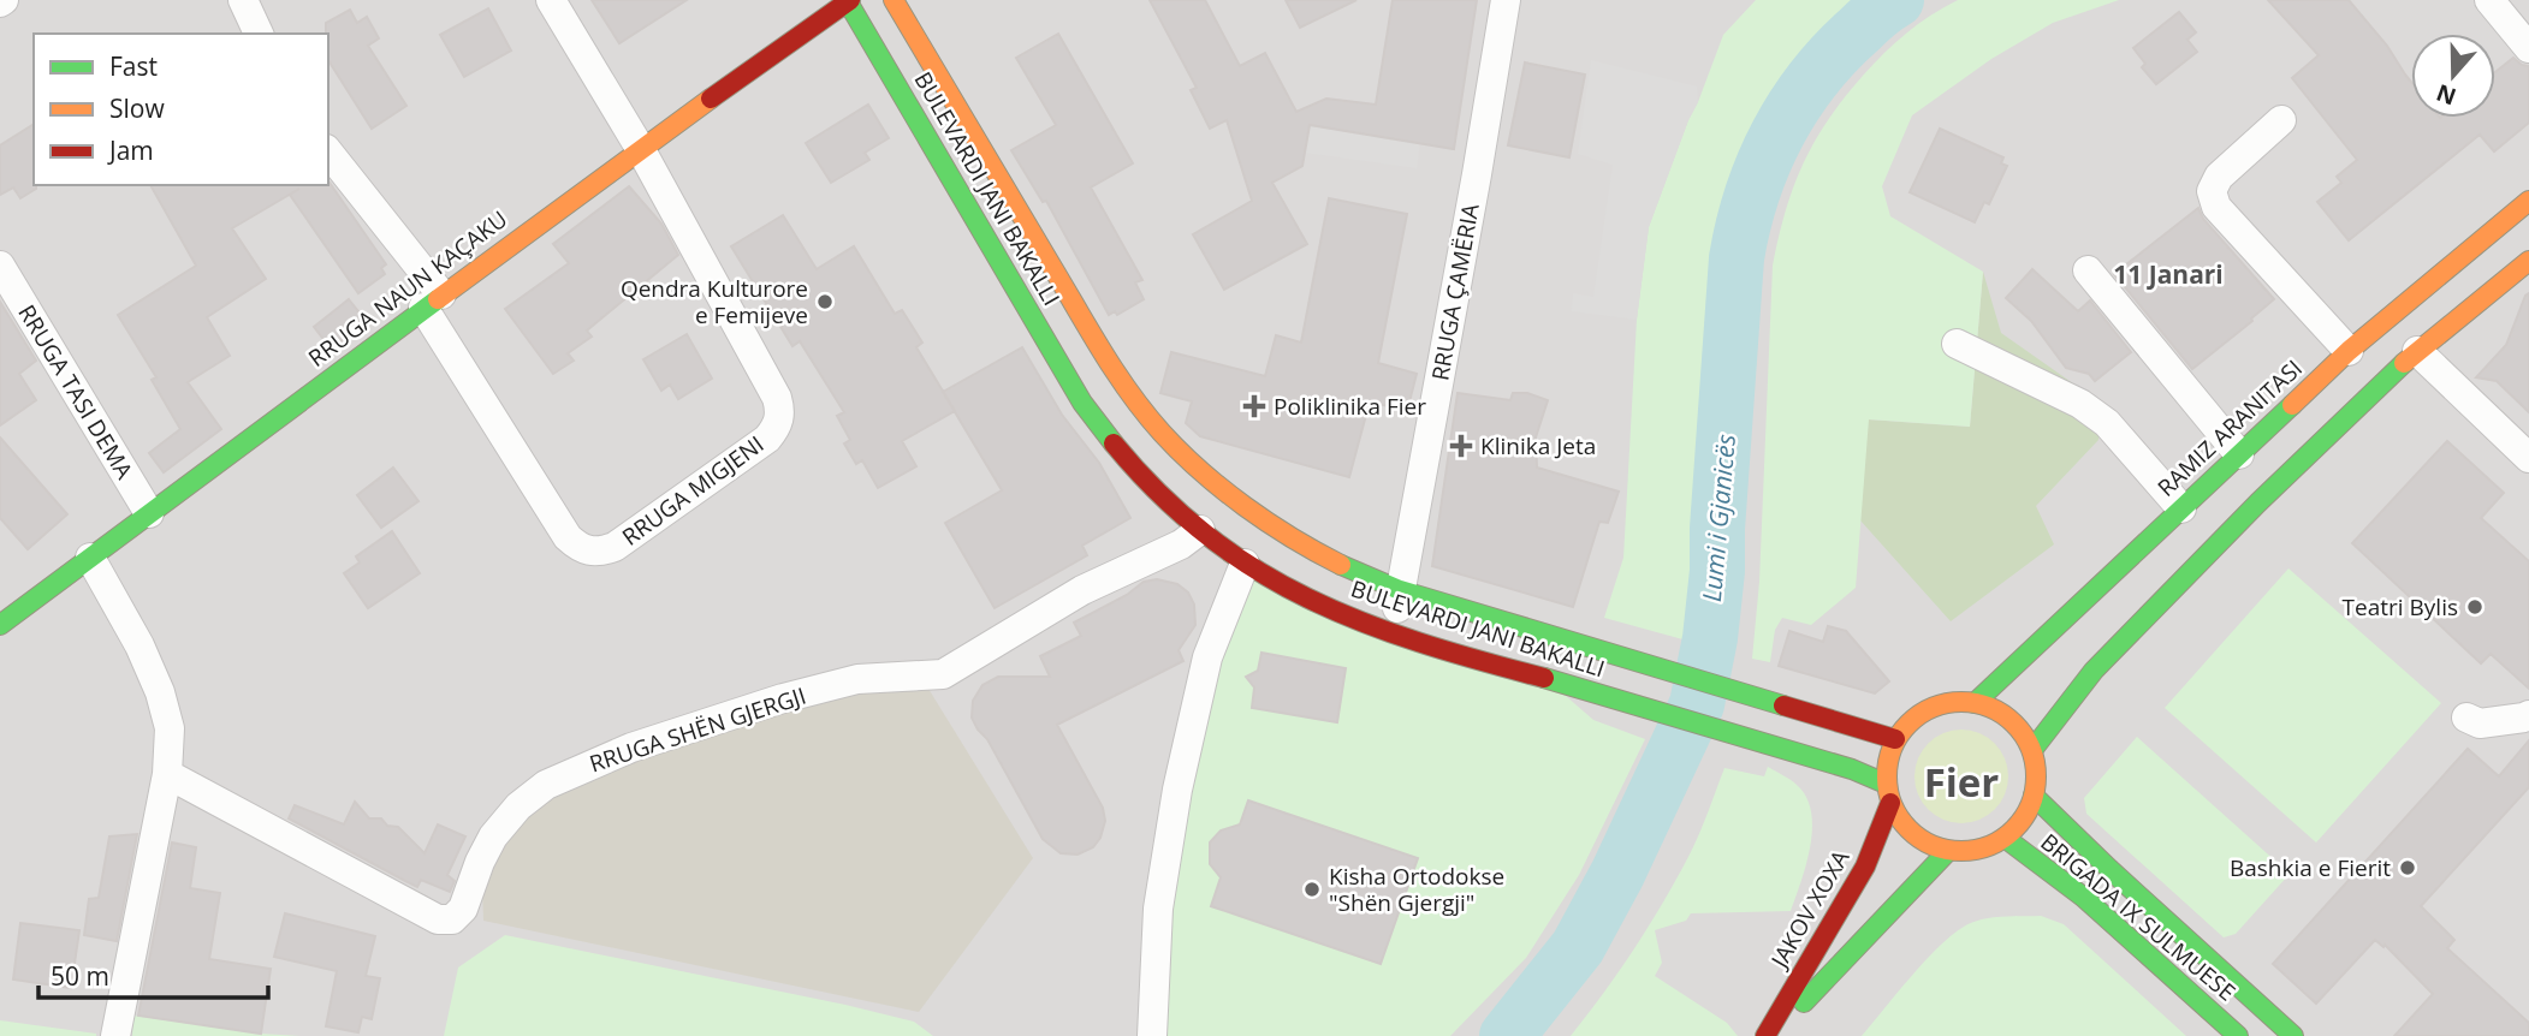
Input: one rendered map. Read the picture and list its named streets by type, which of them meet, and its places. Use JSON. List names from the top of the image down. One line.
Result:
{"streets":{"main road":["BULEVARDI JANI BAKALLI","RRUGA NAUN KAÇAKU","RAMIZ ARANITASI","JAKOV XOXA","BRIGADA IX SULMUESE"],"street":["RRUGA ÇAMËRIA","RRUGA TASI DEMA","RRUGA MIGJENI","RRUGA SHËN GJERGJI"]},"crossings":[["BULEVARDI JANI BAKALLI","RRUGA NAUN KAÇAKU"],["BULEVARDI JANI BAKALLI","RRUGA ÇAMËRIA"],["BULEVARDI JANI BAKALLI","RAMIZ ARANITASI"],["BULEVARDI JANI BAKALLI","RRUGA SHËN GJERGJI"],["BULEVARDI JANI BAKALLI","JAKOV XOXA"],["BULEVARDI JANI BAKALLI","BRIGADA IX SULMUESE"],["RRUGA NAUN KAÇAKU","RRUGA TASI DEMA"],["RRUGA NAUN KAÇAKU","RRUGA MIGJENI"],["RAMIZ ARANITASI","JAKOV XOXA"],["RAMIZ ARANITASI","BRIGADA IX SULMUESE"],["JAKOV XOXA","BRIGADA IX SULMUESE"]],"districts":["11 Janari","Fier"],"water":["Lumi i Gjanicës"],"places":{"other":["Qendra Kulturore e Femijeve","Teatri Bylis","Bashkia e Fierit","Kisha Ortodokse \"Shën Gjergji\""],"health":["Poliklinika Fier","Klinika Jeta"]},"legend":["Fast","Slow","Jam"],"scale_bar":"50 m","north":"bottom"}
